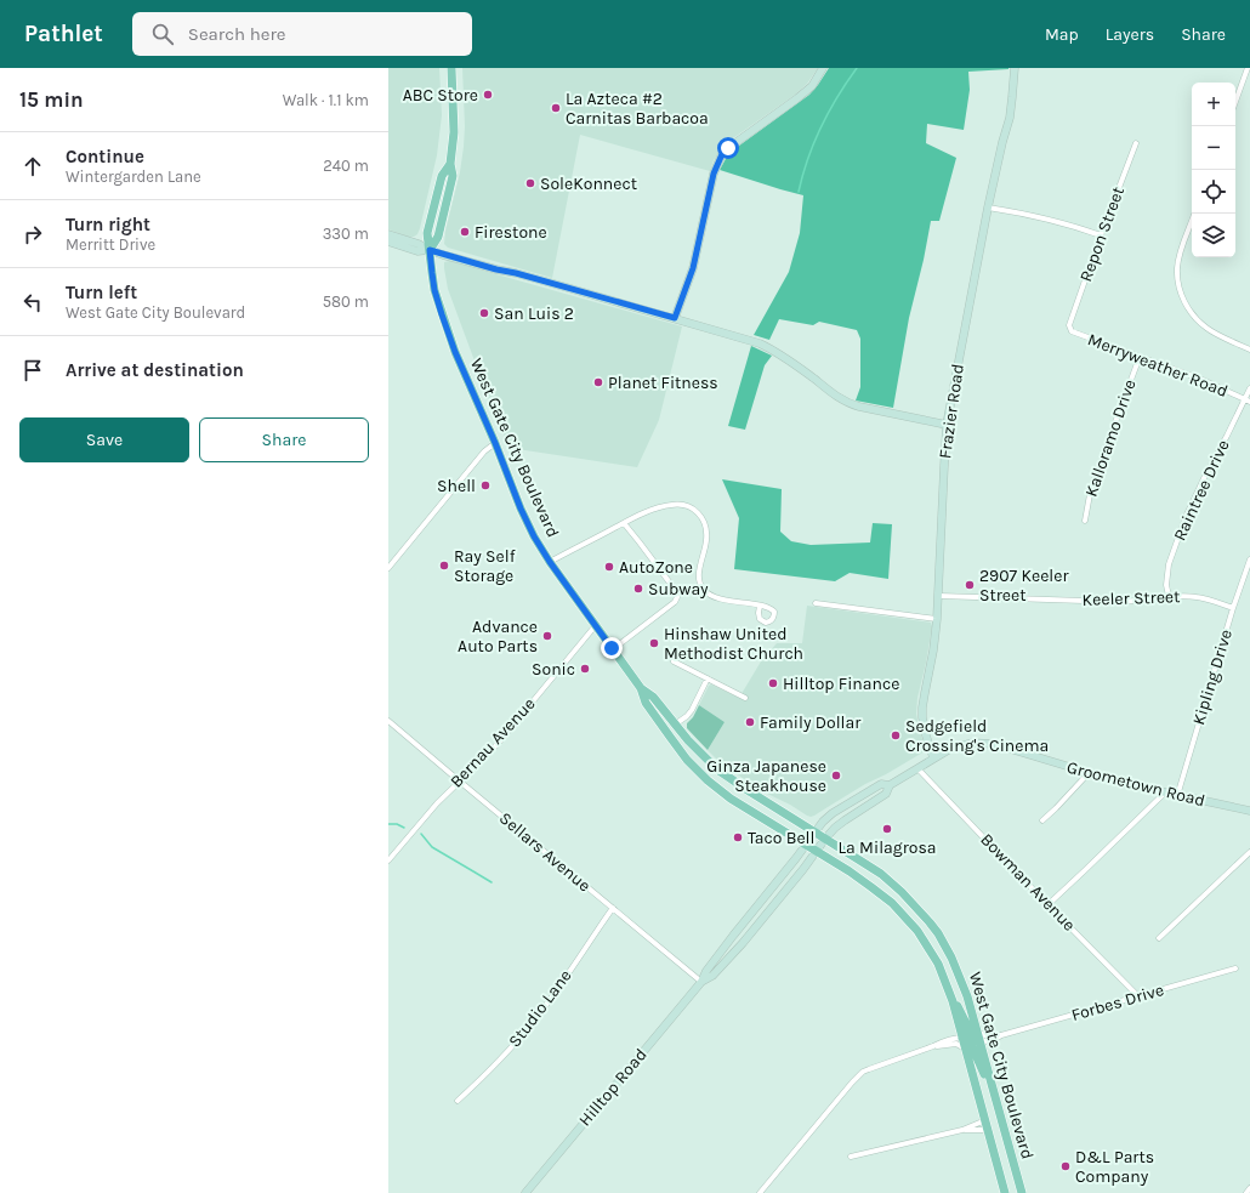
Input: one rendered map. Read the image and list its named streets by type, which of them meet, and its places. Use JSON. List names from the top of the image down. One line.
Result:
{"streets":{"main road":["West Gate City Boulevard"],"street":["Repon Street","Merryweather Road","Frazier Road","Kalloramo Drive","Raintree Drive","Keeler Street","Kipling Drive","Bernau Avenue","Groometown Road","Sellars Avenue","Bowman Avenue","Forbes Drive","Studio Lane","Hilltop Road"]},"crossings":[["Repon Street","Merryweather Road"],["Merryweather Road","Kalloramo Drive"],["Merryweather Road","Raintree Drive"],["Frazier Road","Keeler Street"],["Frazier Road","Groometown Road"],["West Gate City Boulevard","Bernau Avenue"],["West Gate City Boulevard","Groometown Road"],["West Gate City Boulevard","Forbes Drive"],["West Gate City Boulevard","Hilltop Road"],["Raintree Drive","Keeler Street"],["Keeler Street","Kipling Drive"],["Kipling Drive","Groometown Road"],["Bernau Avenue","Sellars Avenue"],["Groometown Road","Bowman Avenue"],["Groometown Road","Hilltop Road"],["Sellars Avenue","Studio Lane"],["Sellars Avenue","Hilltop Road"],["Bowman Avenue","Forbes Drive"]],"places":["ABC Store","La Azteca #2 Carnitas Barbacoa","SoleKonnect","Firestone","San Luis 2","Planet Fitness","Shell","Ray Self Storage","AutoZone","2907 Keeler Street","Subway","Advance Auto Parts","Hinshaw United Methodist Church","Sonic","Hilltop Finance","Family Dollar","Sedgefield Crossing's Cinema","Ginza Japanese Steakhouse","La Milagrosa","Taco Bell","D&L Parts Company"],"page":{"header":"Pathlet","search":"Search here","nav":["Map","Layers","Share"],"heading":["15 min","Walk · 1.1 km"],"map_buttons":["+","−"],"list":[["Continue","Wintergarden Lane","240 m"],["Turn right","Merritt Drive","330 m"],["Turn left","West Gate City Boulevard","580 m"],"Arrive at destination"],"buttons":["Save","Share"]}}
